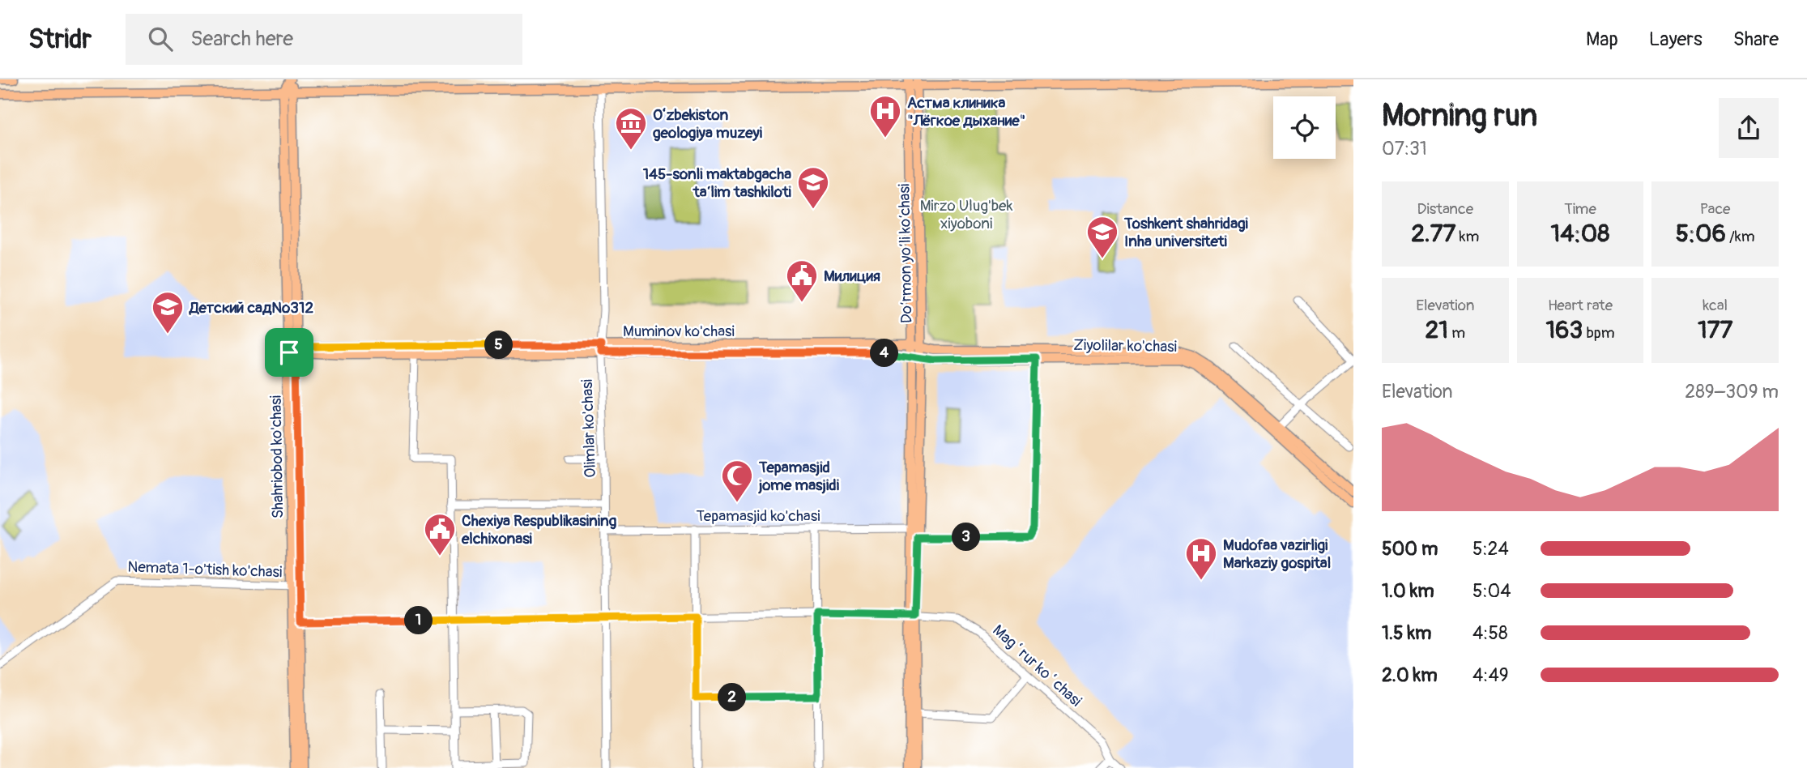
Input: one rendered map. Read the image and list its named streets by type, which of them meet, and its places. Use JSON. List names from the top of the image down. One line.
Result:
{"streets":{"main road":["Do‘rmon yo‘li ko‘chasi","Muminov ko'chasi","Ziyolilar ko'chasi","Shahriobod ko'chasi"],"street":["Olimlar ko'chasi","Tepamasjid ko'chasi","Nemata 1-o'tish ko'chasi","Magʻrur koʻchasi"]},"crossings":[["Do‘rmon yo‘li ko‘chasi","Muminov ko'chasi"],["Do‘rmon yo‘li ko‘chasi","Ziyolilar ko'chasi"],["Do‘rmon yo‘li ko‘chasi","Tepamasjid ko'chasi"],["Do‘rmon yo‘li ko‘chasi","Magʻrur koʻchasi"],["Muminov ko'chasi","Ziyolilar ko'chasi"],["Muminov ko'chasi","Olimlar ko'chasi"],["Muminov ko'chasi","Shahriobod ko'chasi"],["Olimlar ko'chasi","Tepamasjid ko'chasi"],["Olimlar ko'chasi","Magʻrur koʻchasi"],["Shahriobod ko'chasi","Nemata 1-o'tish ko'chasi"],["Shahriobod ko'chasi","Magʻrur koʻchasi"]],"parks":["Mirzo Ulug'bek xiyoboni"],"places":{"hospital":["Астма клиника \"Лёгкое дыхание\"","Mudofaa vazirligi Markaziy gospital"],"museum":["Oʻzbekiston geologiya muzeyi"],"school or university":["145-sonli maktabgacha ta‘lim tashkiloti","Toshkent shahridagi Inha universiteti","Детский сад№312"],"public building":["Милиция","Chexiya Respublikasining elchixonasi"],"mosque":["Tepamasjid jome masjidi"]},"page":{"header":"Stridr","search":"Search here","nav":["Map","Layers","Share"],"heading":["Morning run","07:31"],"stats":[["Distance","2.77 km"],["Time","14:08"],["Pace","5:06 /km"],["Elevation","21 m"],["Heart rate","163 bpm"],["kcal","177"]],"pins":["5","4","3","1","2"],"chart":["Elevation","289–309 m"],"list":[{"name":"500 m","note":"5:24"},{"name":"1.0 km","note":"5:04"},{"name":"1.5 km","note":"4:58"},{"name":"2.0 km","note":"4:49"}]}}
